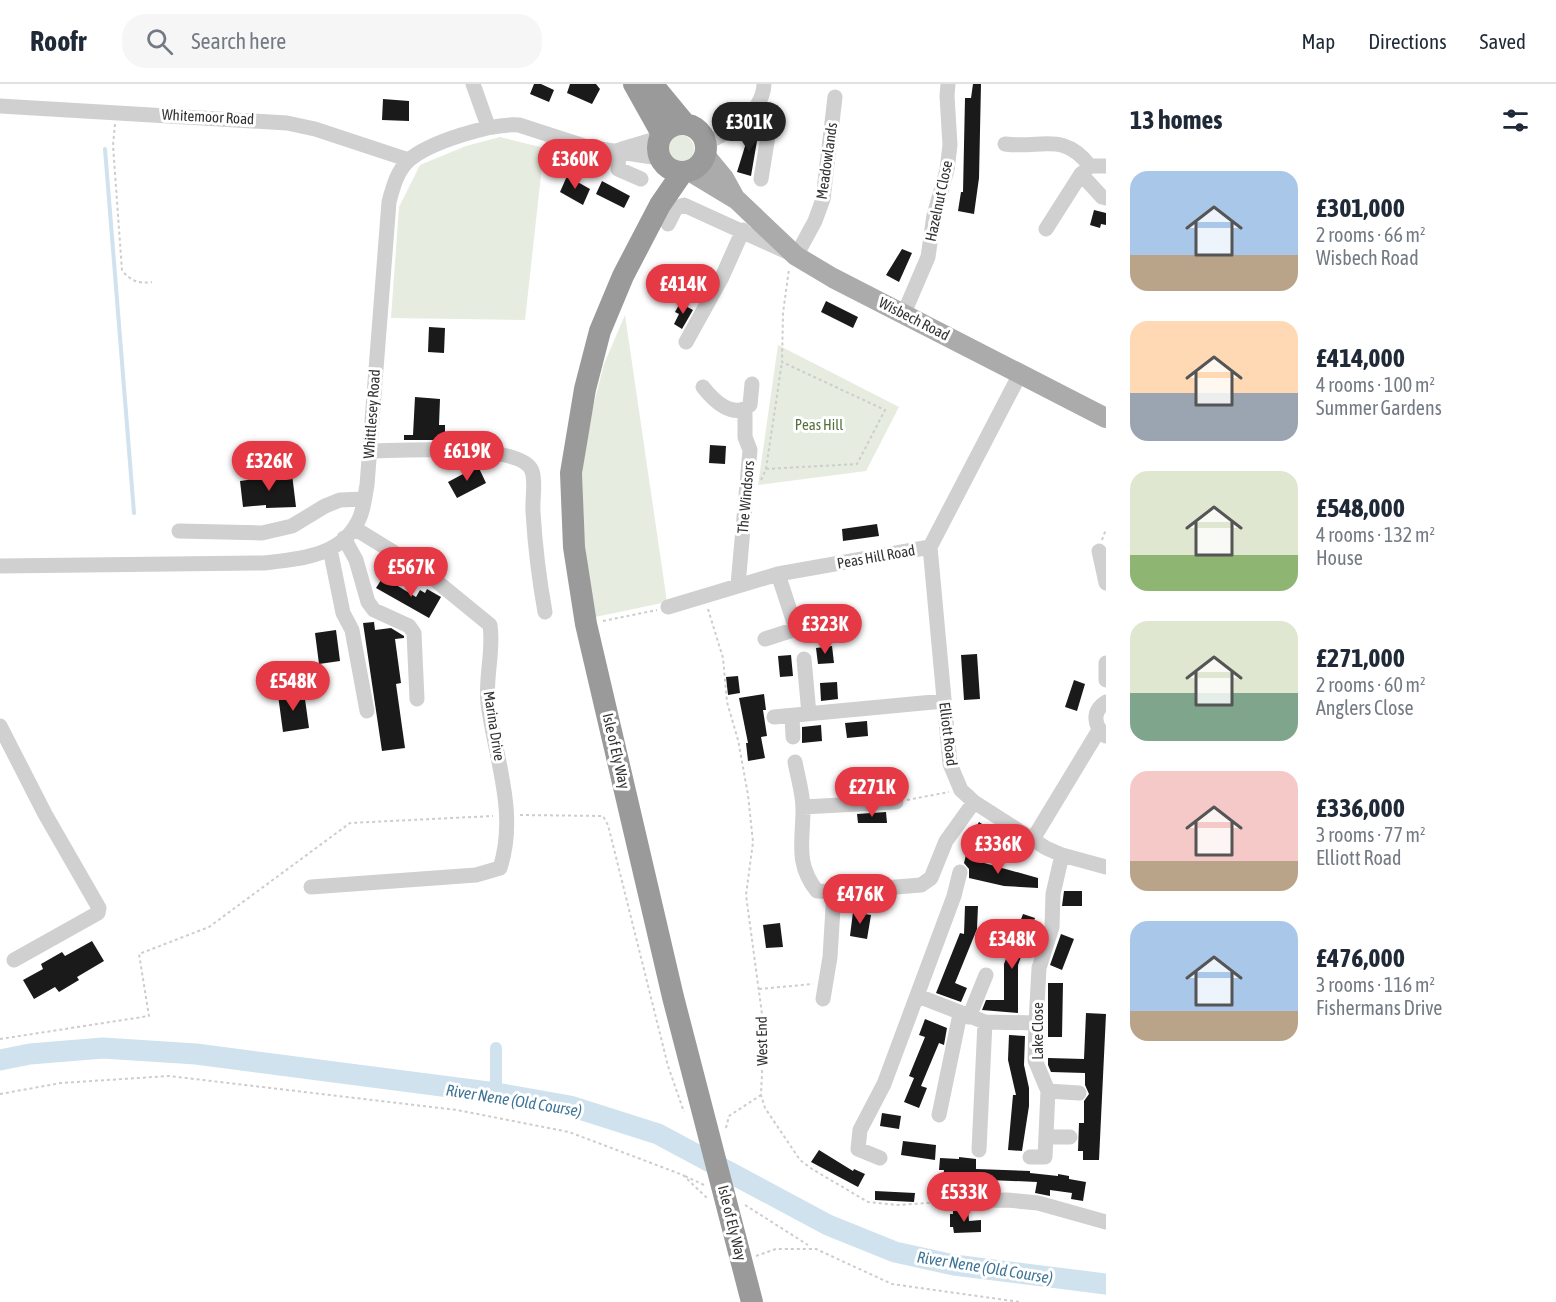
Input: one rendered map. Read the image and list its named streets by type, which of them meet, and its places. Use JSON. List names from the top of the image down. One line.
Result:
{"streets":{"highway":["Isle of Ely Way"],"main road":["Wisbech Road"],"street":["Whitemoor Road","Meadowlands","Hazelnut Close","Whittlesey Road","The Windsors","Peas Hill Road","Marina Drive","Elliott Road","Lake Close"],"path":["West End"]},"crossings":[["Whitemoor Road","Whittlesey Road"],["Meadowlands","Wisbech Road"],["Hazelnut Close","Wisbech Road"],["Wisbech Road","Whittlesey Road"],["Wisbech Road","Peas Hill Road"],["Wisbech Road","Isle of Ely Way"],["Whittlesey Road","Marina Drive"],["Whittlesey Road","Isle of Ely Way"],["The Windsors","Peas Hill Road"],["Peas Hill Road","Elliott Road"],["Peas Hill Road","West End"],["Elliott Road","Lake Close"]],"water":["River Nene (Old Course)"],"parks":["Peas Hill"],"page":{"header":"Roofr","search":"Search here","nav":["Map","Directions","Saved"],"heading":"13 homes","price":["£301K","£360K","£414K","£619K","£326K","£567K","£323K","£548K","£271K","£336K","£476K","£348K","£533K"],"list":[{"name":"£301,000","note":"2 rooms · 66 m² · Wisbech Road"},{"name":"£414,000","note":"4 rooms · 100 m² · Summer Gardens"},{"name":"£548,000","note":"4 rooms · 132 m² · House"},{"name":"£271,000","note":"2 rooms · 60 m² · Anglers Close"},{"name":"£336,000","note":"3 rooms · 77 m² · Elliott Road"},{"name":"£476,000","note":"3 rooms · 116 m² · Fishermans Drive"}]}}
